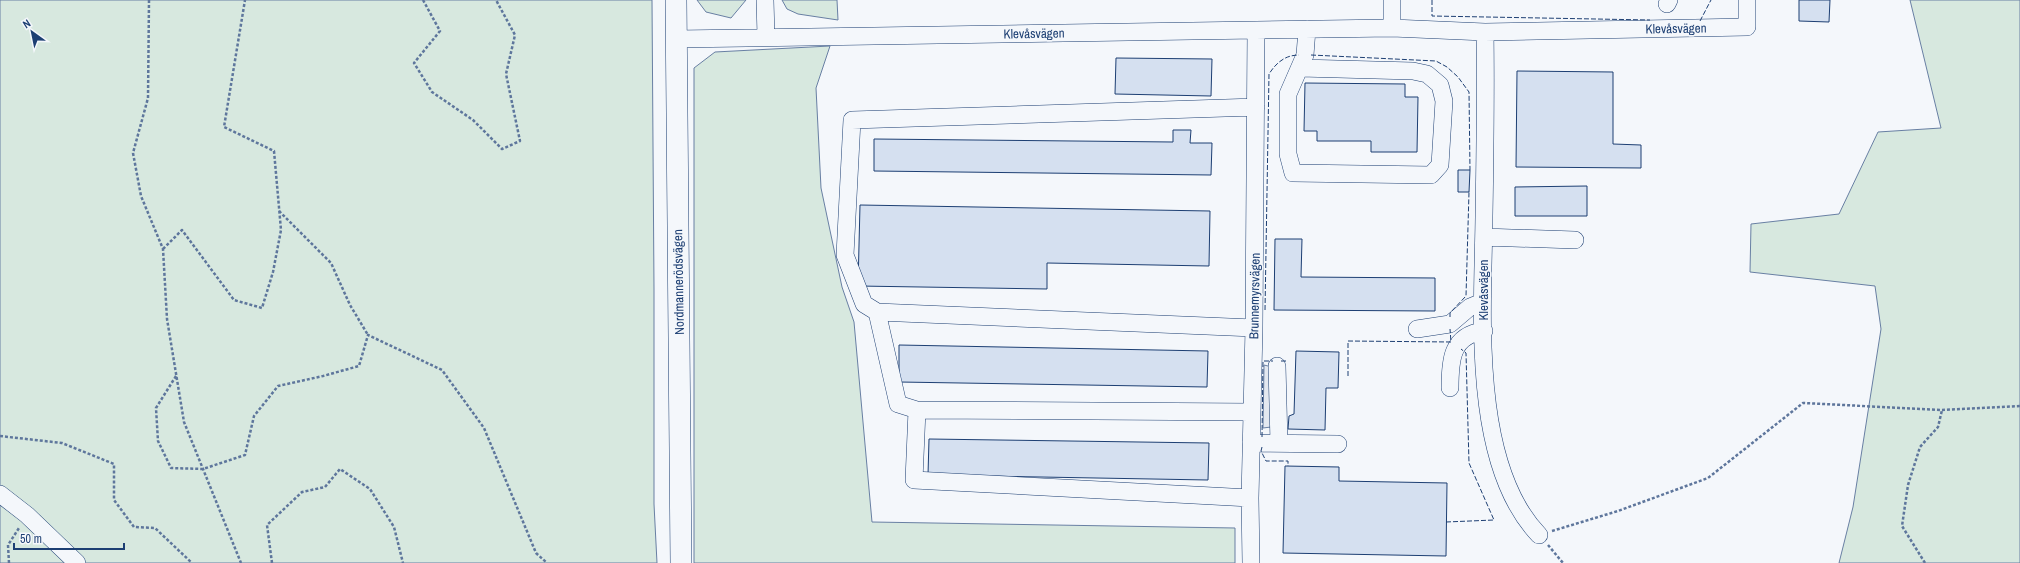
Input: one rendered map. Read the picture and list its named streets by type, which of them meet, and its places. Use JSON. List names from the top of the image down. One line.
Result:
{"streets":{"main road":["Nordmannerödsvägen"],"street":["Klevåsvägen","Brunnemyrsvägen"]},"crossings":[["Klevåsvägen","Nordmannerödsvägen"],["Klevåsvägen","Brunnemyrsvägen"]],"scale_bar":"50 m","north":"top left"}
